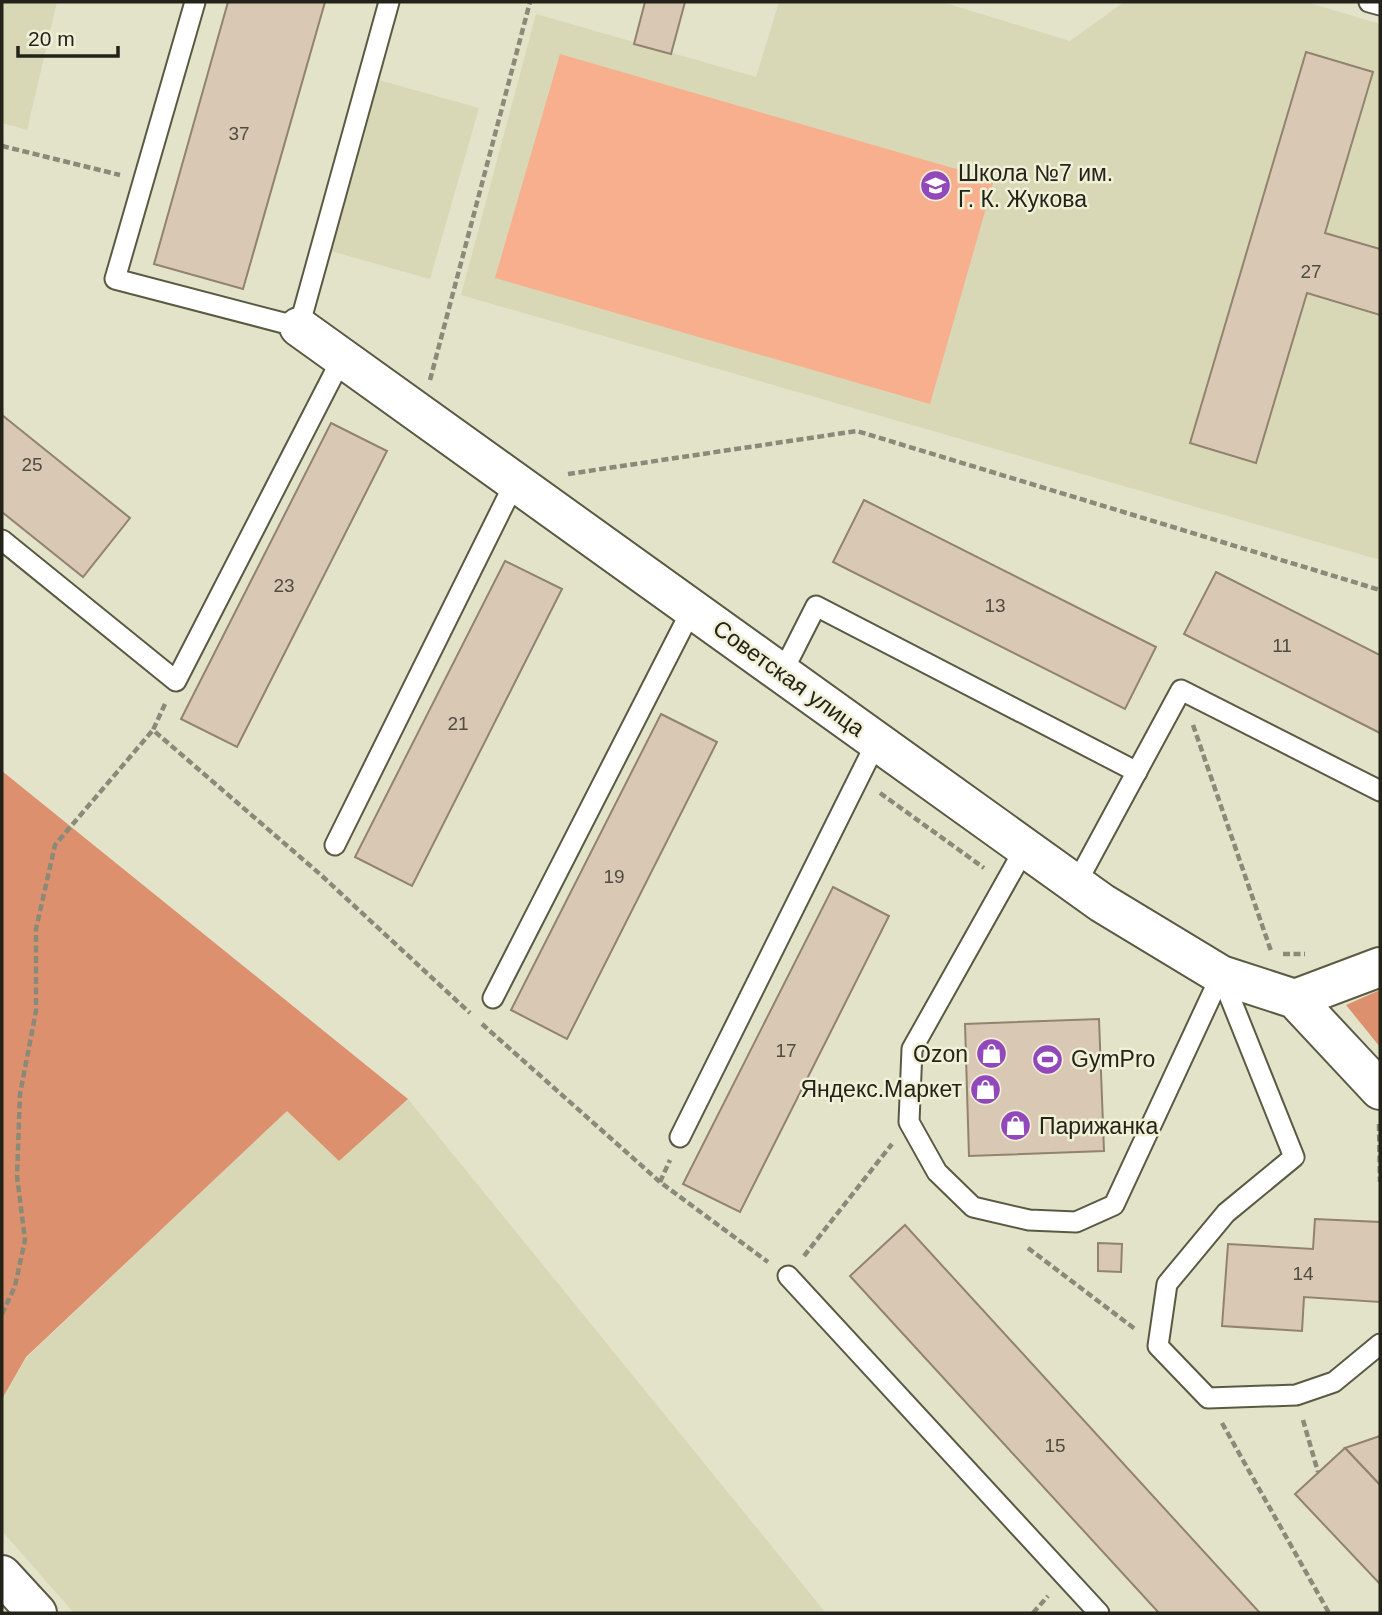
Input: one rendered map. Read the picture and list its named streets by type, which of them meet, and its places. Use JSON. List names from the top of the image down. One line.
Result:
{"streets":{"street":["Советская улица"]},"places":{"school or university":["Школа №7 им. Г. К. Жукова"],"shop":["Ozon","Яндекс.Маркет","Парижанка"],"sports":["GymPro"]},"house_numbers":["37","27","25","23","13","11","21","19","17","14","15"],"scale_bar":"20 m"}
